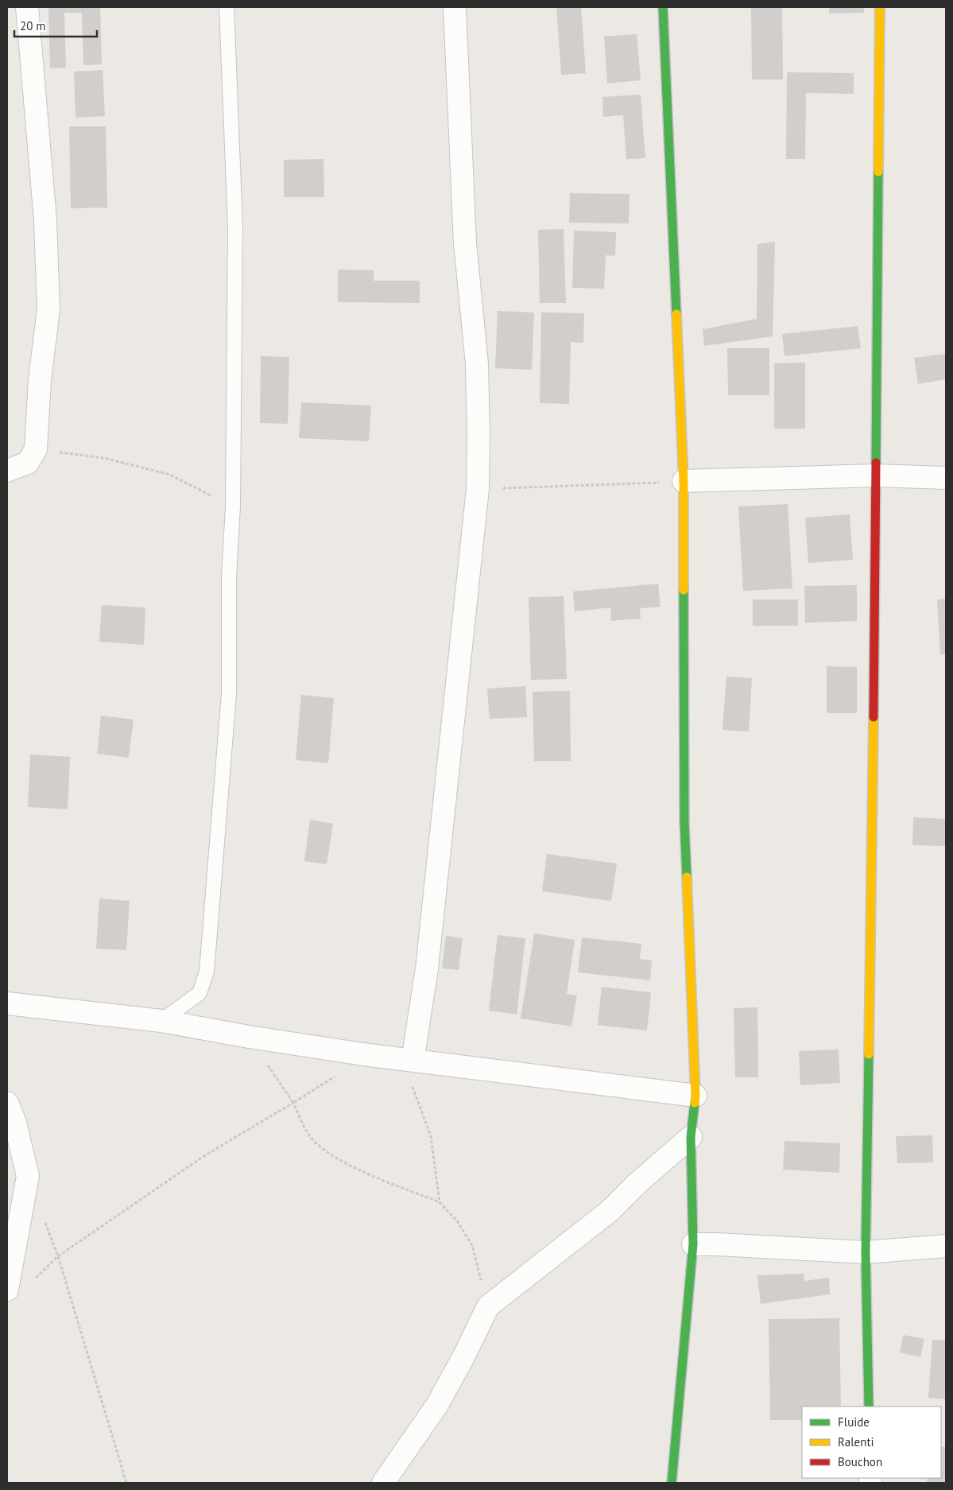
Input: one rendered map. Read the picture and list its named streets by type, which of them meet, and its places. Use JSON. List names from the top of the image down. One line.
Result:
{"legend":["Fluide","Ralenti","Bouchon"],"scale_bar":"20 m"}
